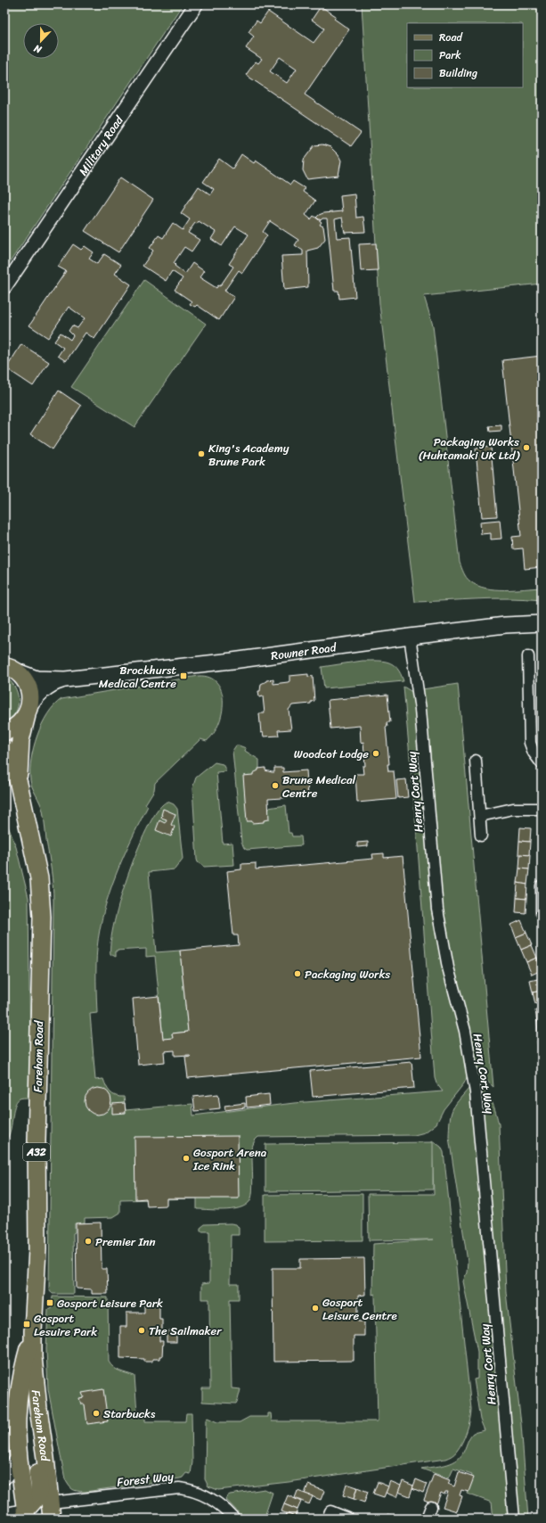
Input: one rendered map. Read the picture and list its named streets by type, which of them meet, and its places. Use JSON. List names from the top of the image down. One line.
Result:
{"streets":{"main road":["Rowner Road","Fareham Road","A32"],"street":["Military Road","Henry Cort Way","Forest Way"]},"crossings":[["Rowner Road","Henry Cort Way"],["Rowner Road","Fareham Road"],["Fareham Road","A32"],["Fareham Road","Forest Way"]],"places":{"other":["Packaging Works (Huhtamaki UK Ltd)","King's Academy Brune Park","Woodcot Lodge","Brune Medical Centre","Packaging Works","Gosport Arena Ice Rink","Premier Inn","Gosport Leisure Centre","The Sailmaker","Starbucks"],"transit":["Brockhurst Medical Centre","Gosport Leisure Park","Gosport Lesuire Park"]},"legend":["Road","Park","Building"],"north":"bottom"}
